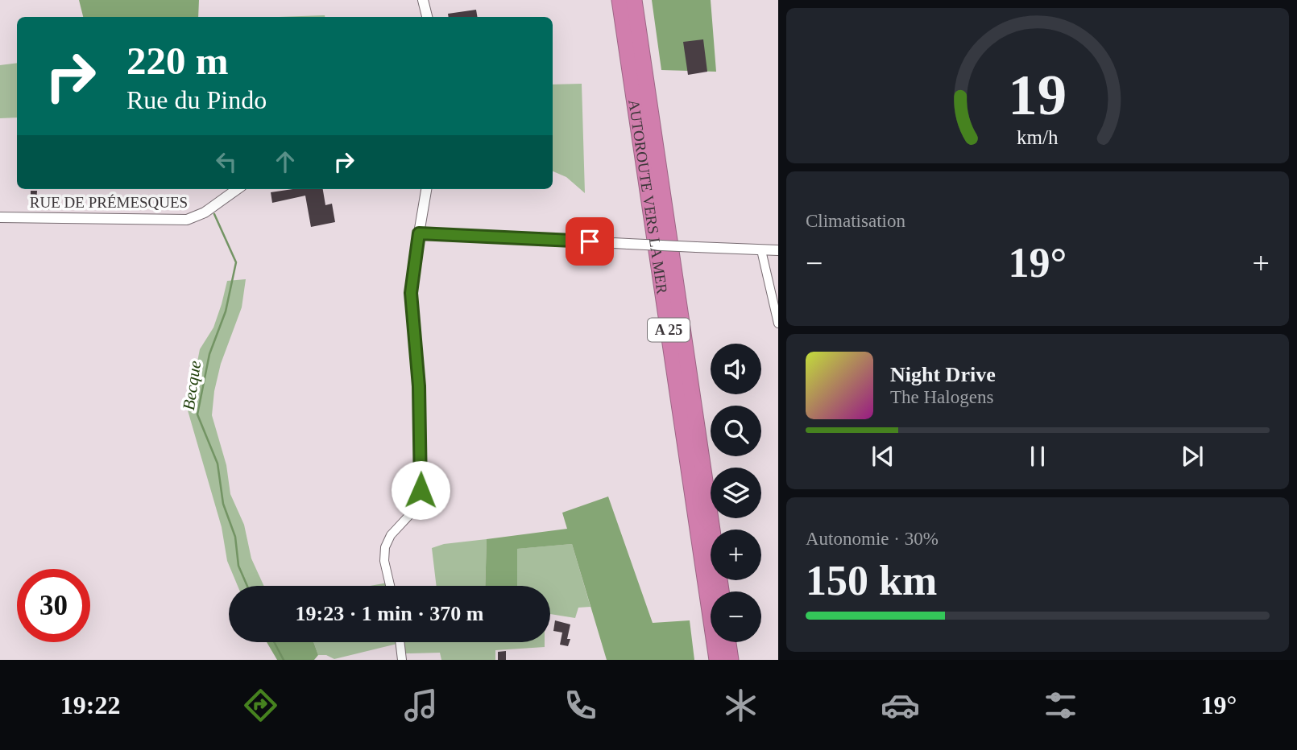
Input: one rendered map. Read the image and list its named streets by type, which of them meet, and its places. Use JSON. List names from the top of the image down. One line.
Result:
{"streets":{"highway":["AUTOROUTE VERS LA MER","A 25"],"street":["RUE DE PRÉMESQUES"]},"water":["Becque"],"page":{"turn":["220 m","Rue du Pindo"],"tile":["Climatisation",["Autonomie · 30%","150 km"]],"heat":["−","19°","+"],"map_buttons":["+","−"],"song":["Night Drive","The Halogens"],"limit":"30","trip":"19:23 · 1 min · 370 m","tabs":["19:22","19°"],"gauge":["19","km/h"]}}
